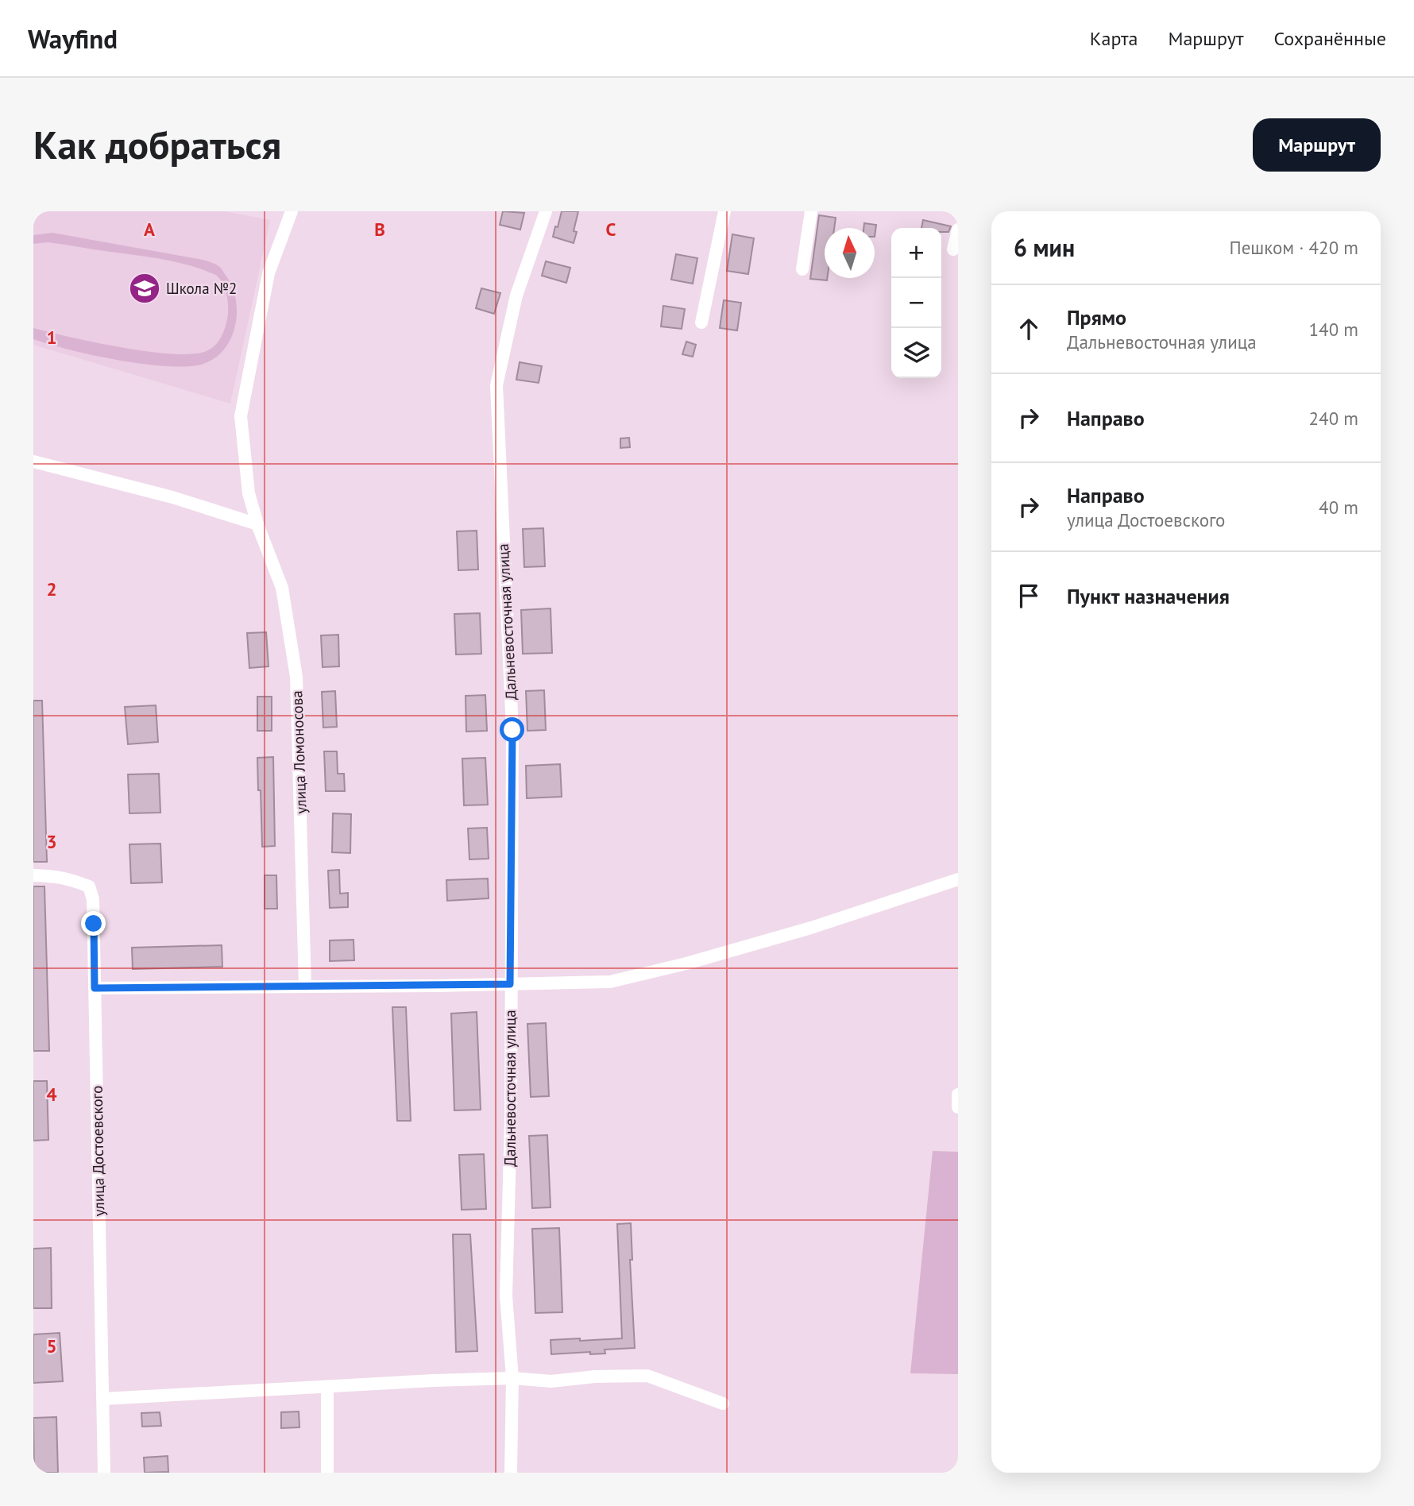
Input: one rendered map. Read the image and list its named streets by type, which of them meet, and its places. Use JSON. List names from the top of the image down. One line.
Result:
{"streets":{"street":["Дальневосточная улица","улица Ломоносова","улица Достоевского"]},"places":{"school or university":["Школа №2"]},"north":"top","page":{"header":"Wayfind","nav":["Карта","Маршрут","Сохранённые"],"buttons":"Маршрут","title":"Как добраться","heading":["6 мин","Пешком · 420 m"],"map_buttons":["+","−"],"list":[["Прямо","Дальневосточная улица","140 m"],["Направо","240 m"],["Направо","улица Достоевского","40 m"],"Пункт назначения"]},"grid":{"columns":["A","B","C"],"rows":["1","2","3","4","5"]}}
